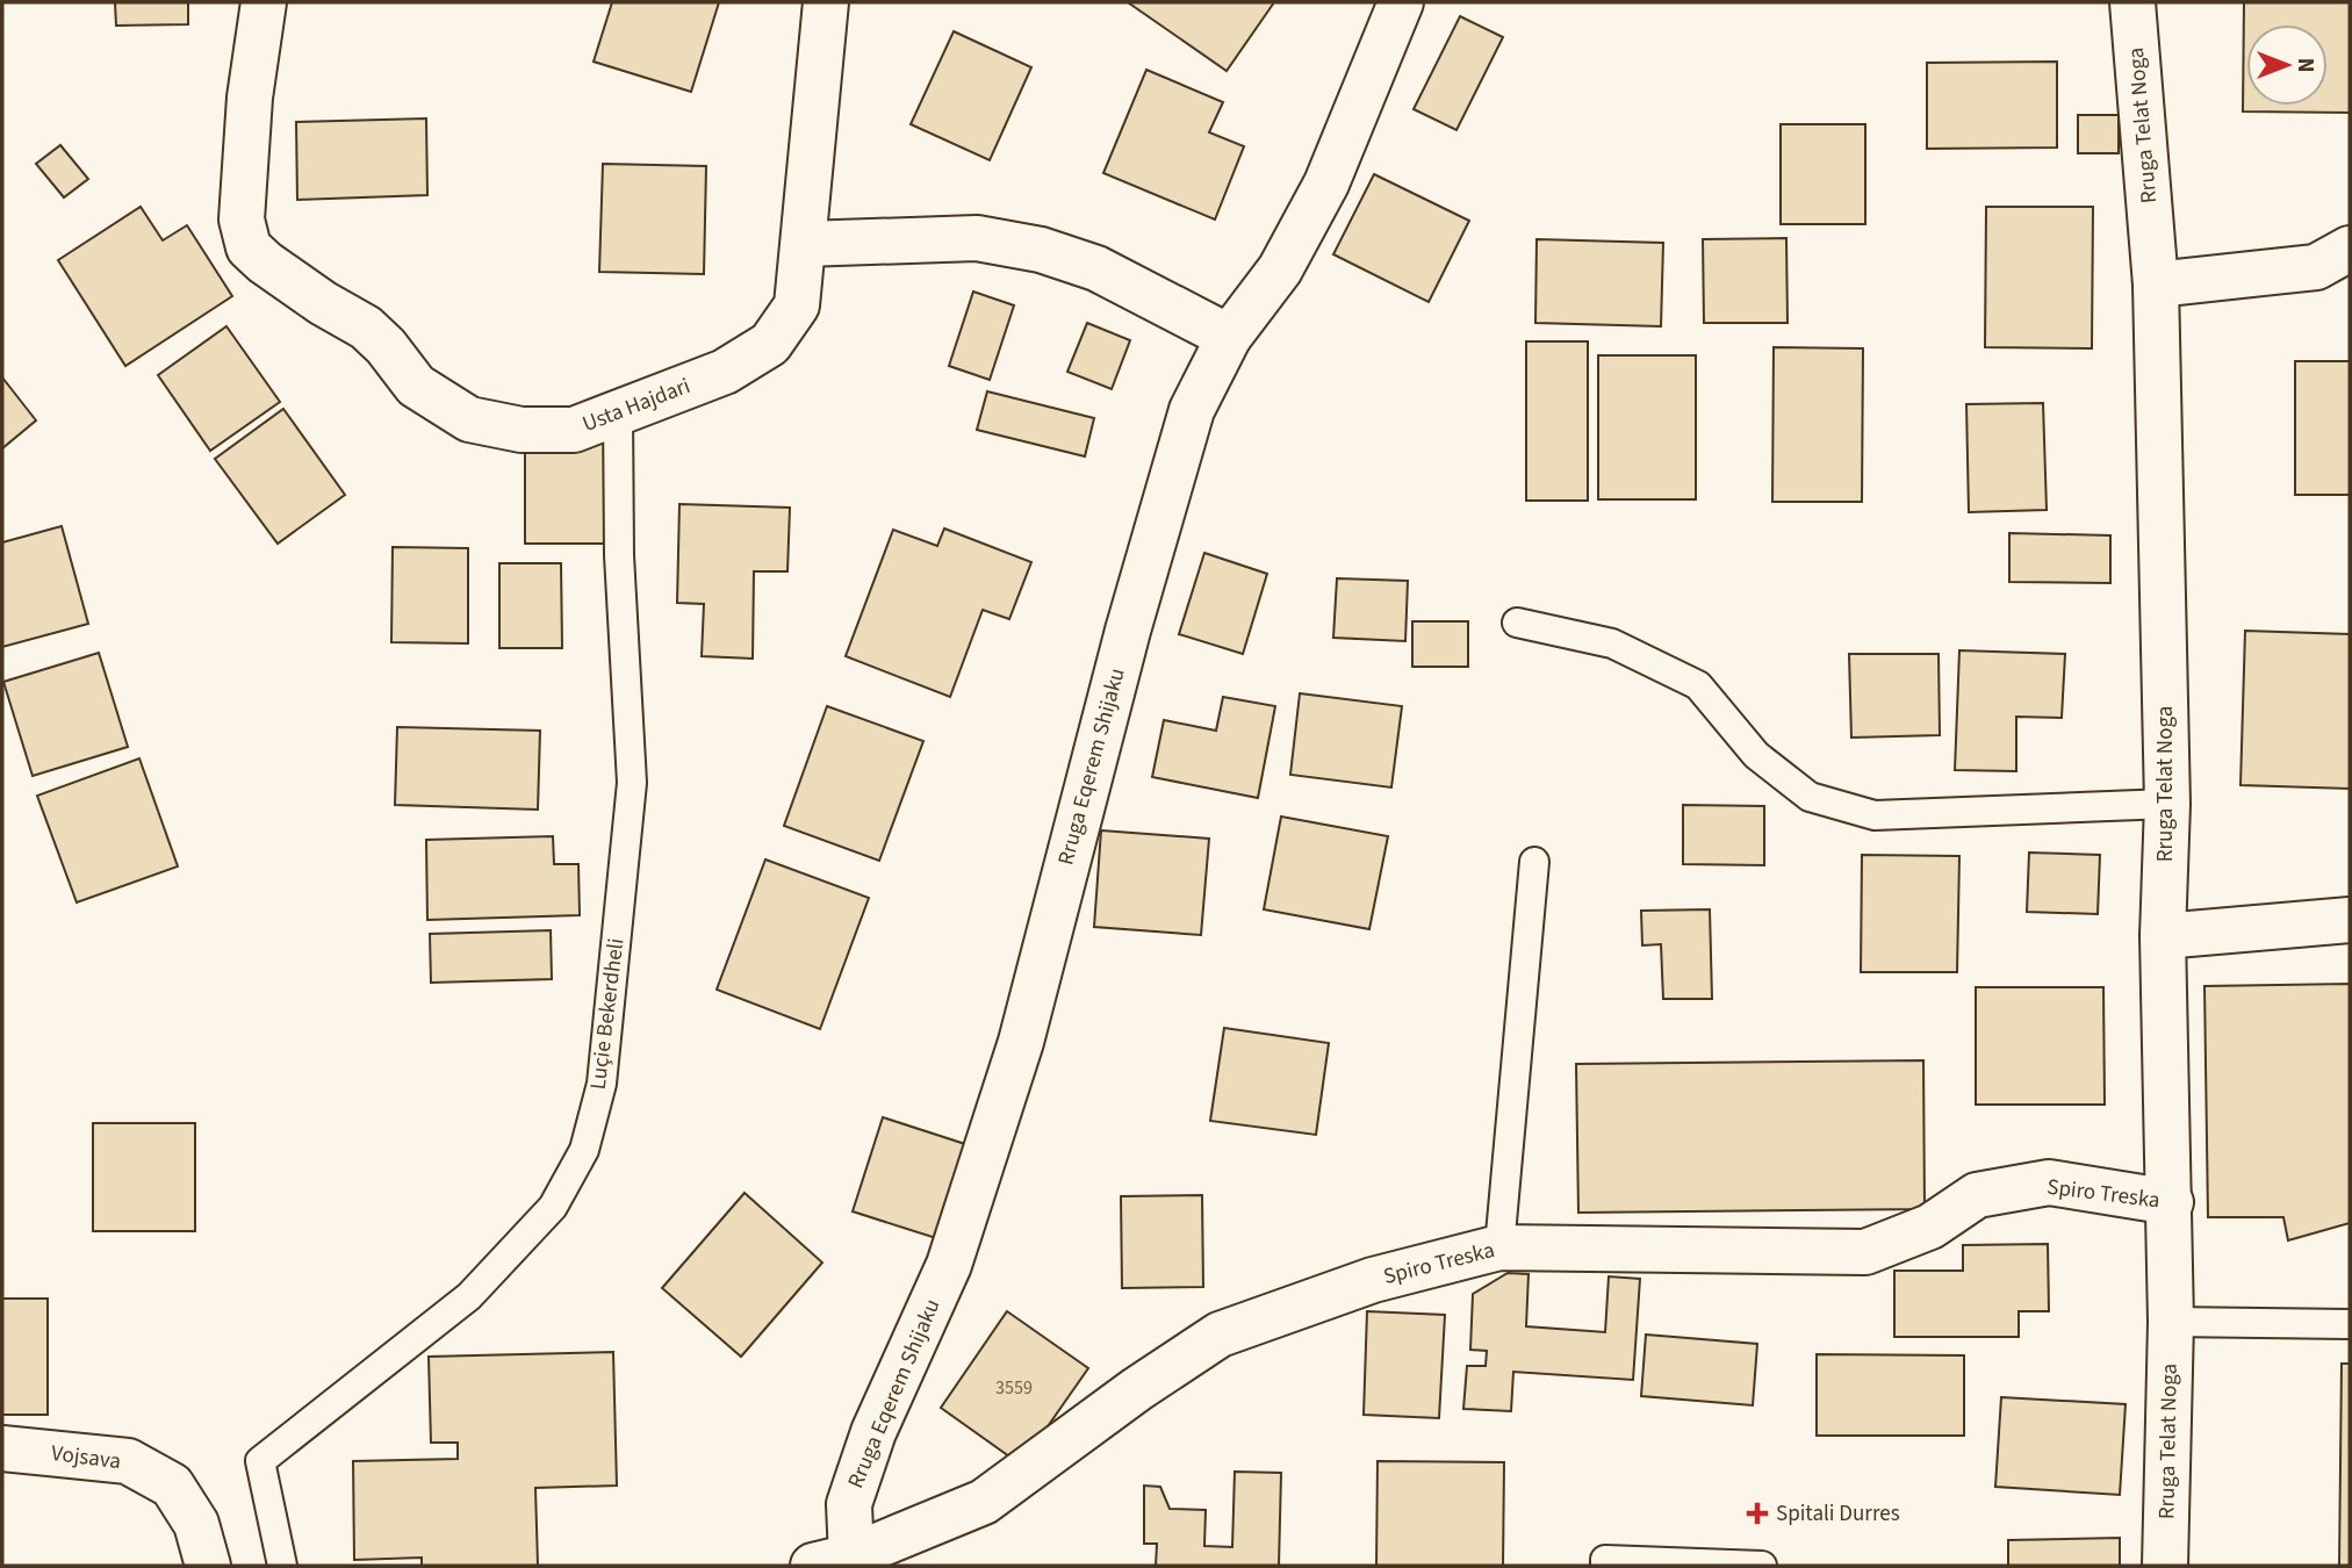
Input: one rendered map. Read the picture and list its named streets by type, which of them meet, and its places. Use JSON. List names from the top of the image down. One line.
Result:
{"streets":{"street":["Rruga Telat Noga","Usta Hajdari","Rruga Eqerem Shijaku","Spiro Treska","Vojsava"],"lane":["Luçie Bekerdheli"]},"crossings":[["Rruga Telat Noga","Spiro Treska"],["Usta Hajdari","Luçie Bekerdheli"],["Rruga Eqerem Shijaku","Spiro Treska"]],"places":{"health":["Spitali Durres"]},"house_numbers":["3559"],"north":"right"}
